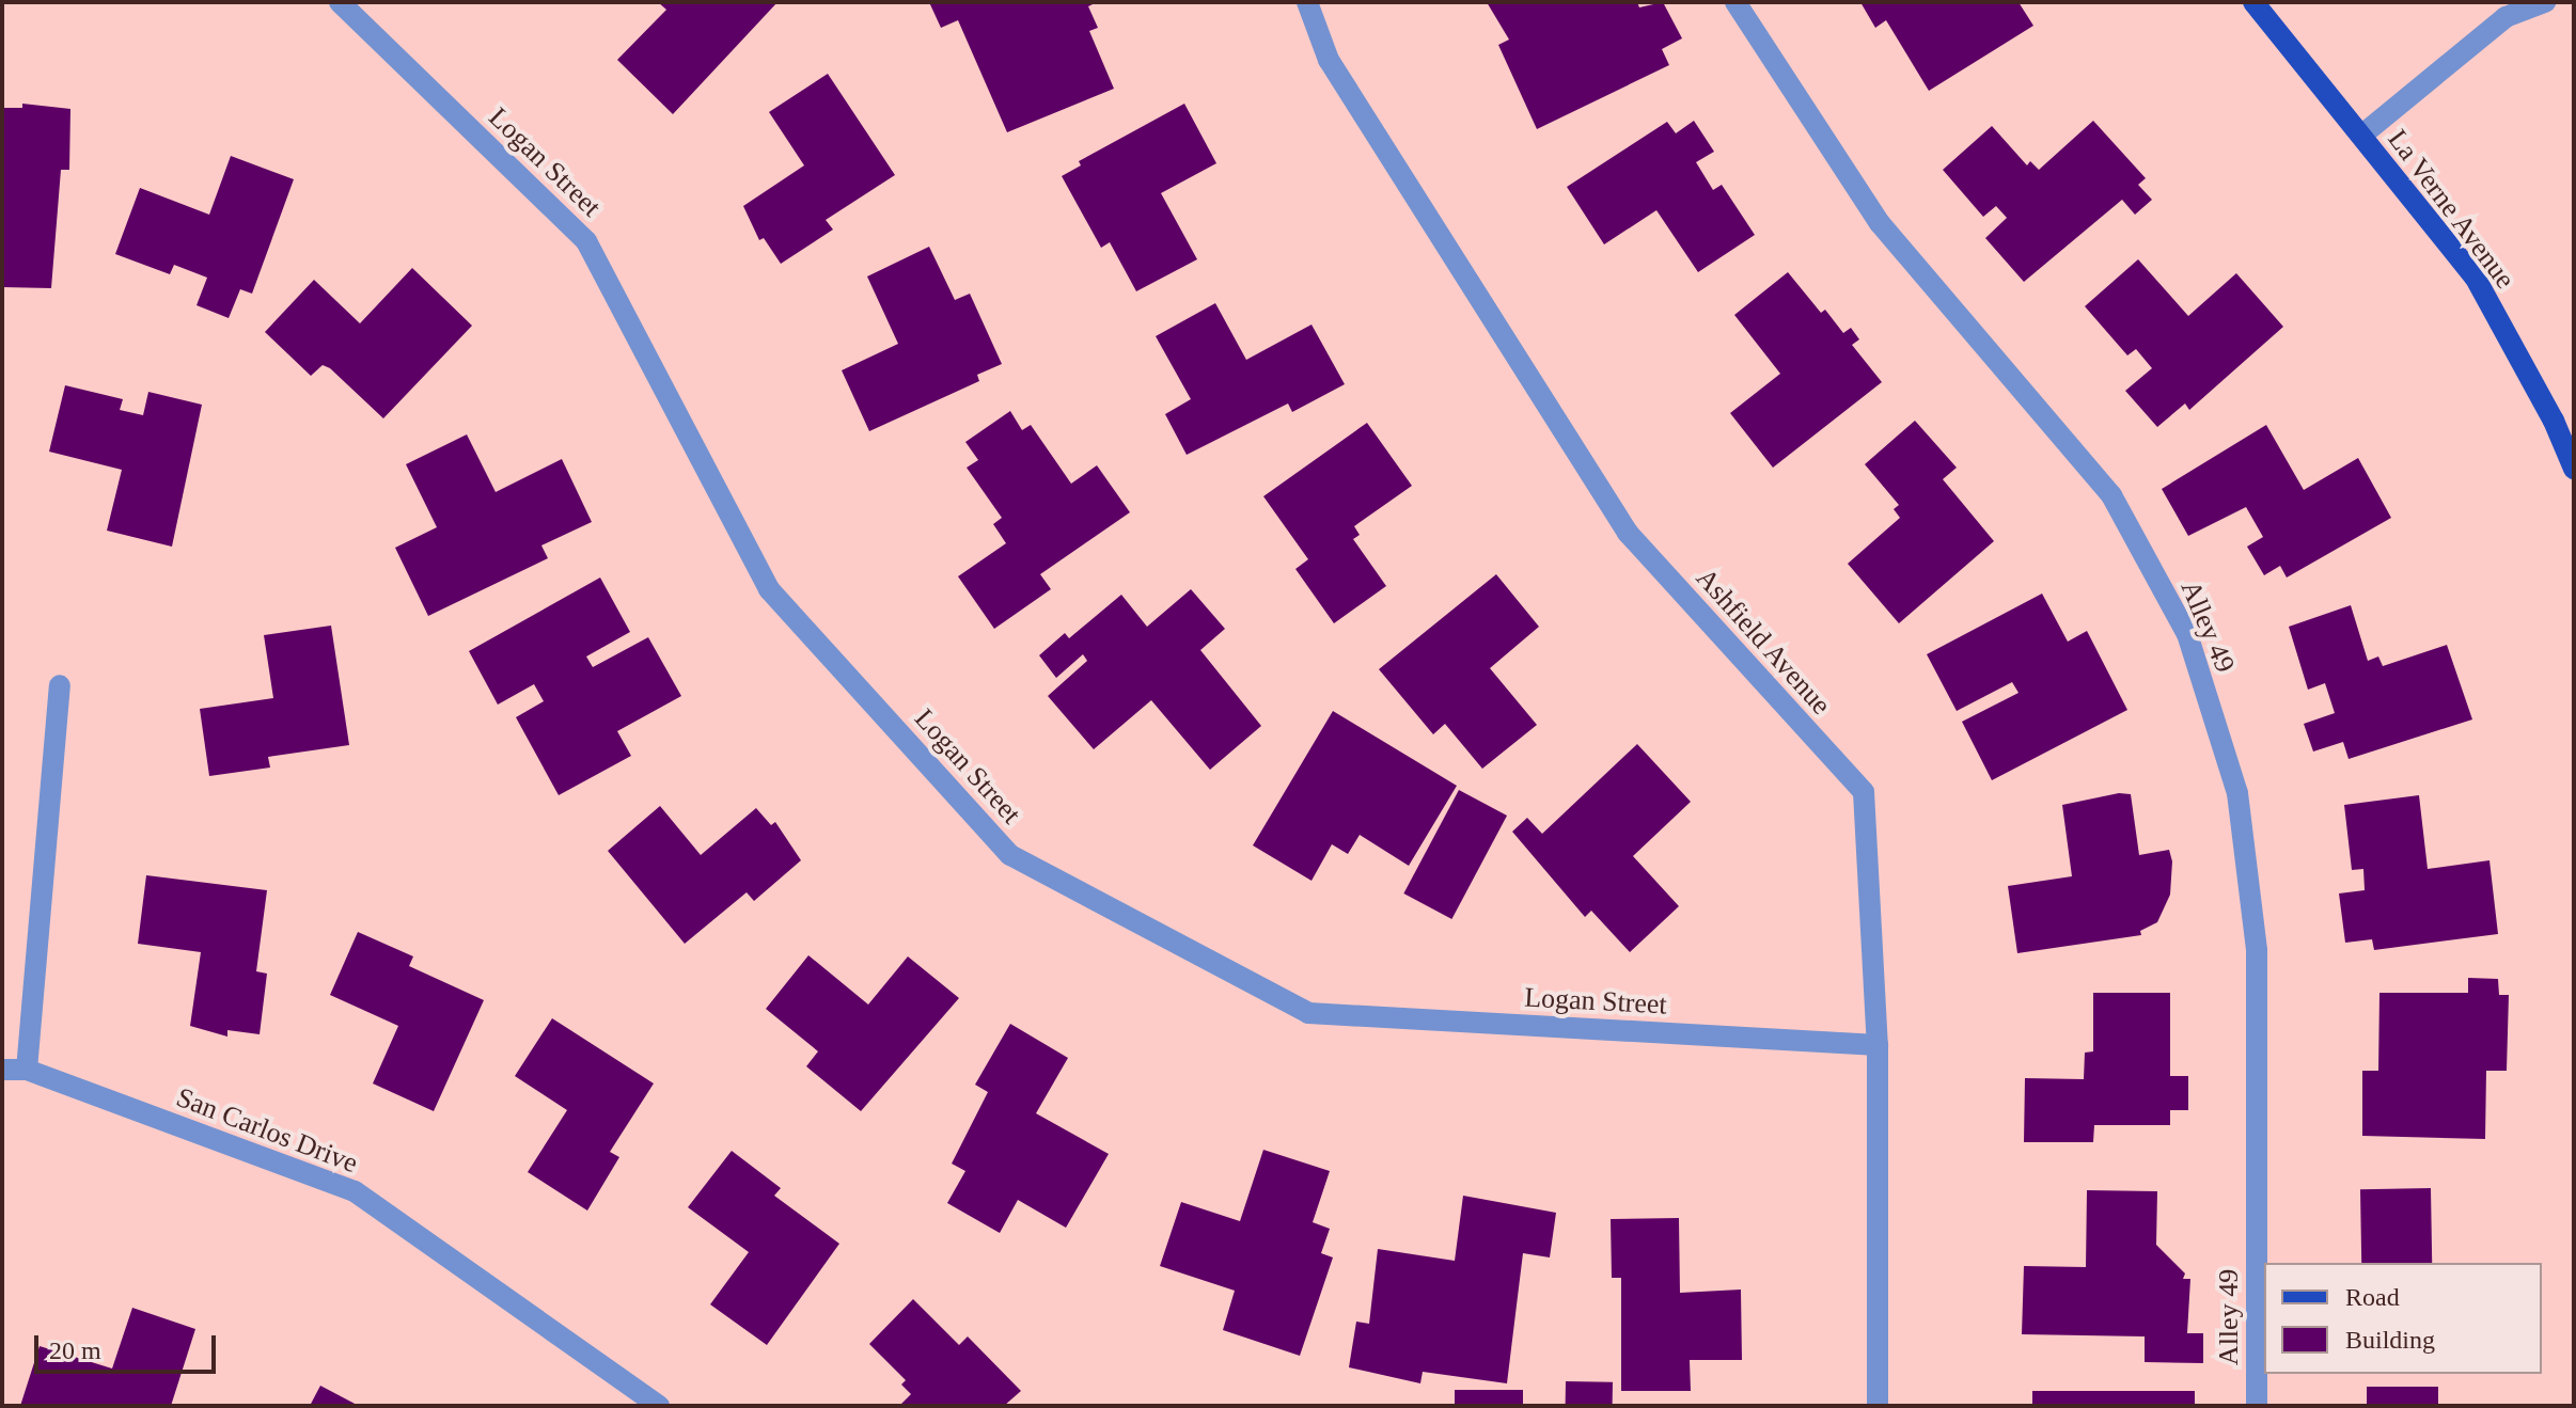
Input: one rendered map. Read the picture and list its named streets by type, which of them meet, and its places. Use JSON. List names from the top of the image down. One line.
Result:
{"streets":{"main road":["La Verne Avenue"],"street":["Logan Street","Alley 49","Ashfield Avenue","San Carlos Drive"]},"crossings":[["Logan Street","Ashfield Avenue"]],"legend":["Road","Building"],"scale_bar":"20 m"}
